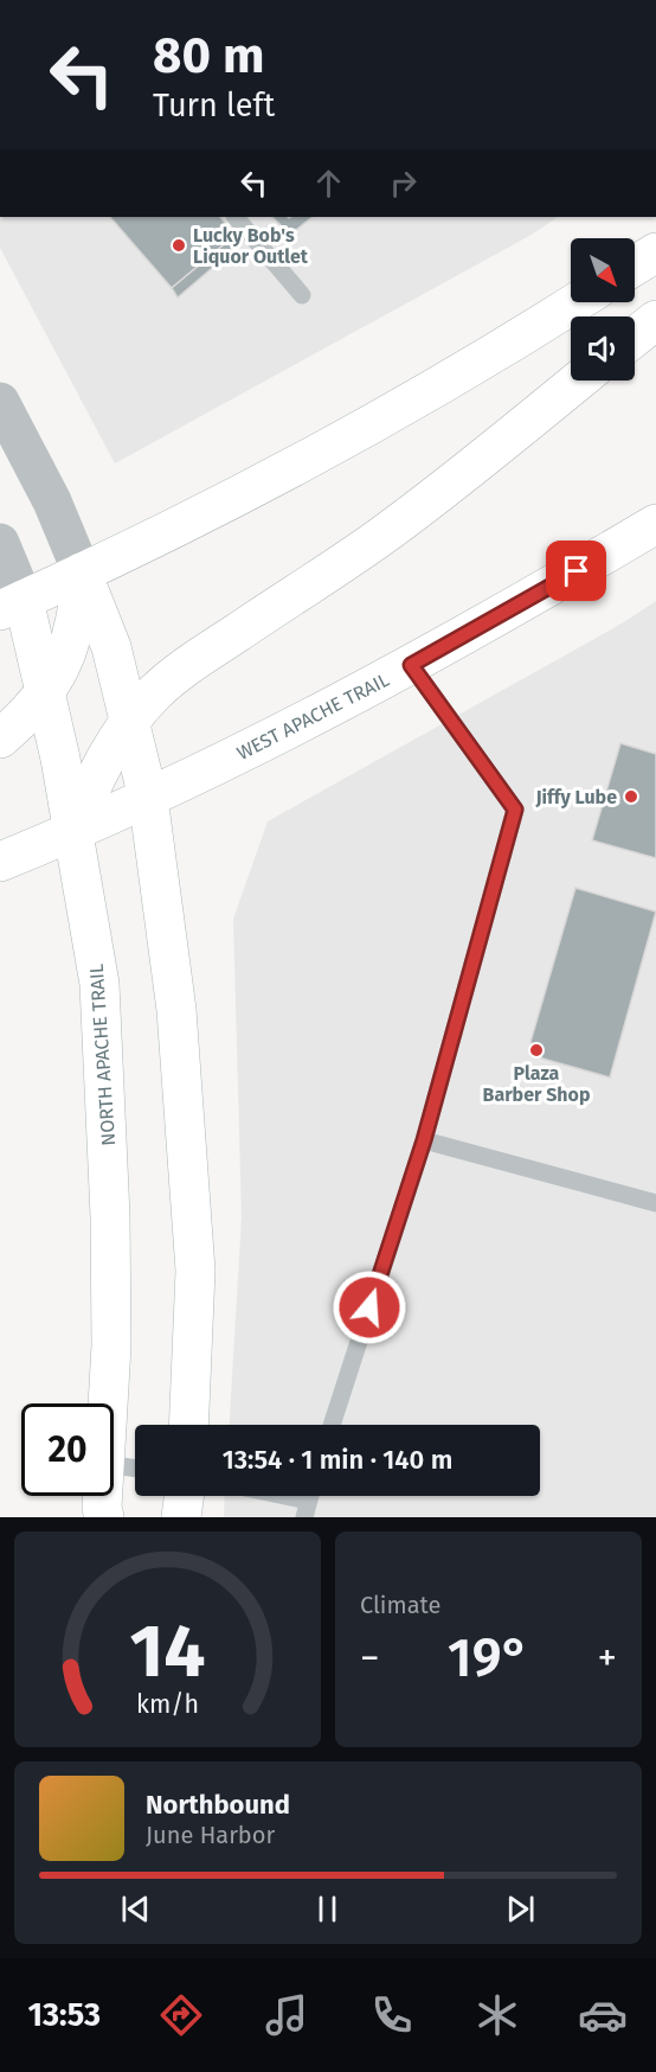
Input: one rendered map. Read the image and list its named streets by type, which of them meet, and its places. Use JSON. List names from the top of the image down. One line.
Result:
{"streets":{"main road":["WEST APACHE TRAIL","NORTH APACHE TRAIL"]},"crossings":[["WEST APACHE TRAIL","NORTH APACHE TRAIL"]],"places":["Lucky Bob's Liquor Outlet","Jiffy Lube","Plaza Barber Shop"],"north":"bottom right","page":{"turn":["80 m","Turn left"],"limit":"20","trip":"13:54 · 1 min · 140 m","tile":"Climate","heat":["−","19°","+"],"song":["Northbound","June Harbor"],"tabs":"13:53","gauge":["14","km/h"]}}
